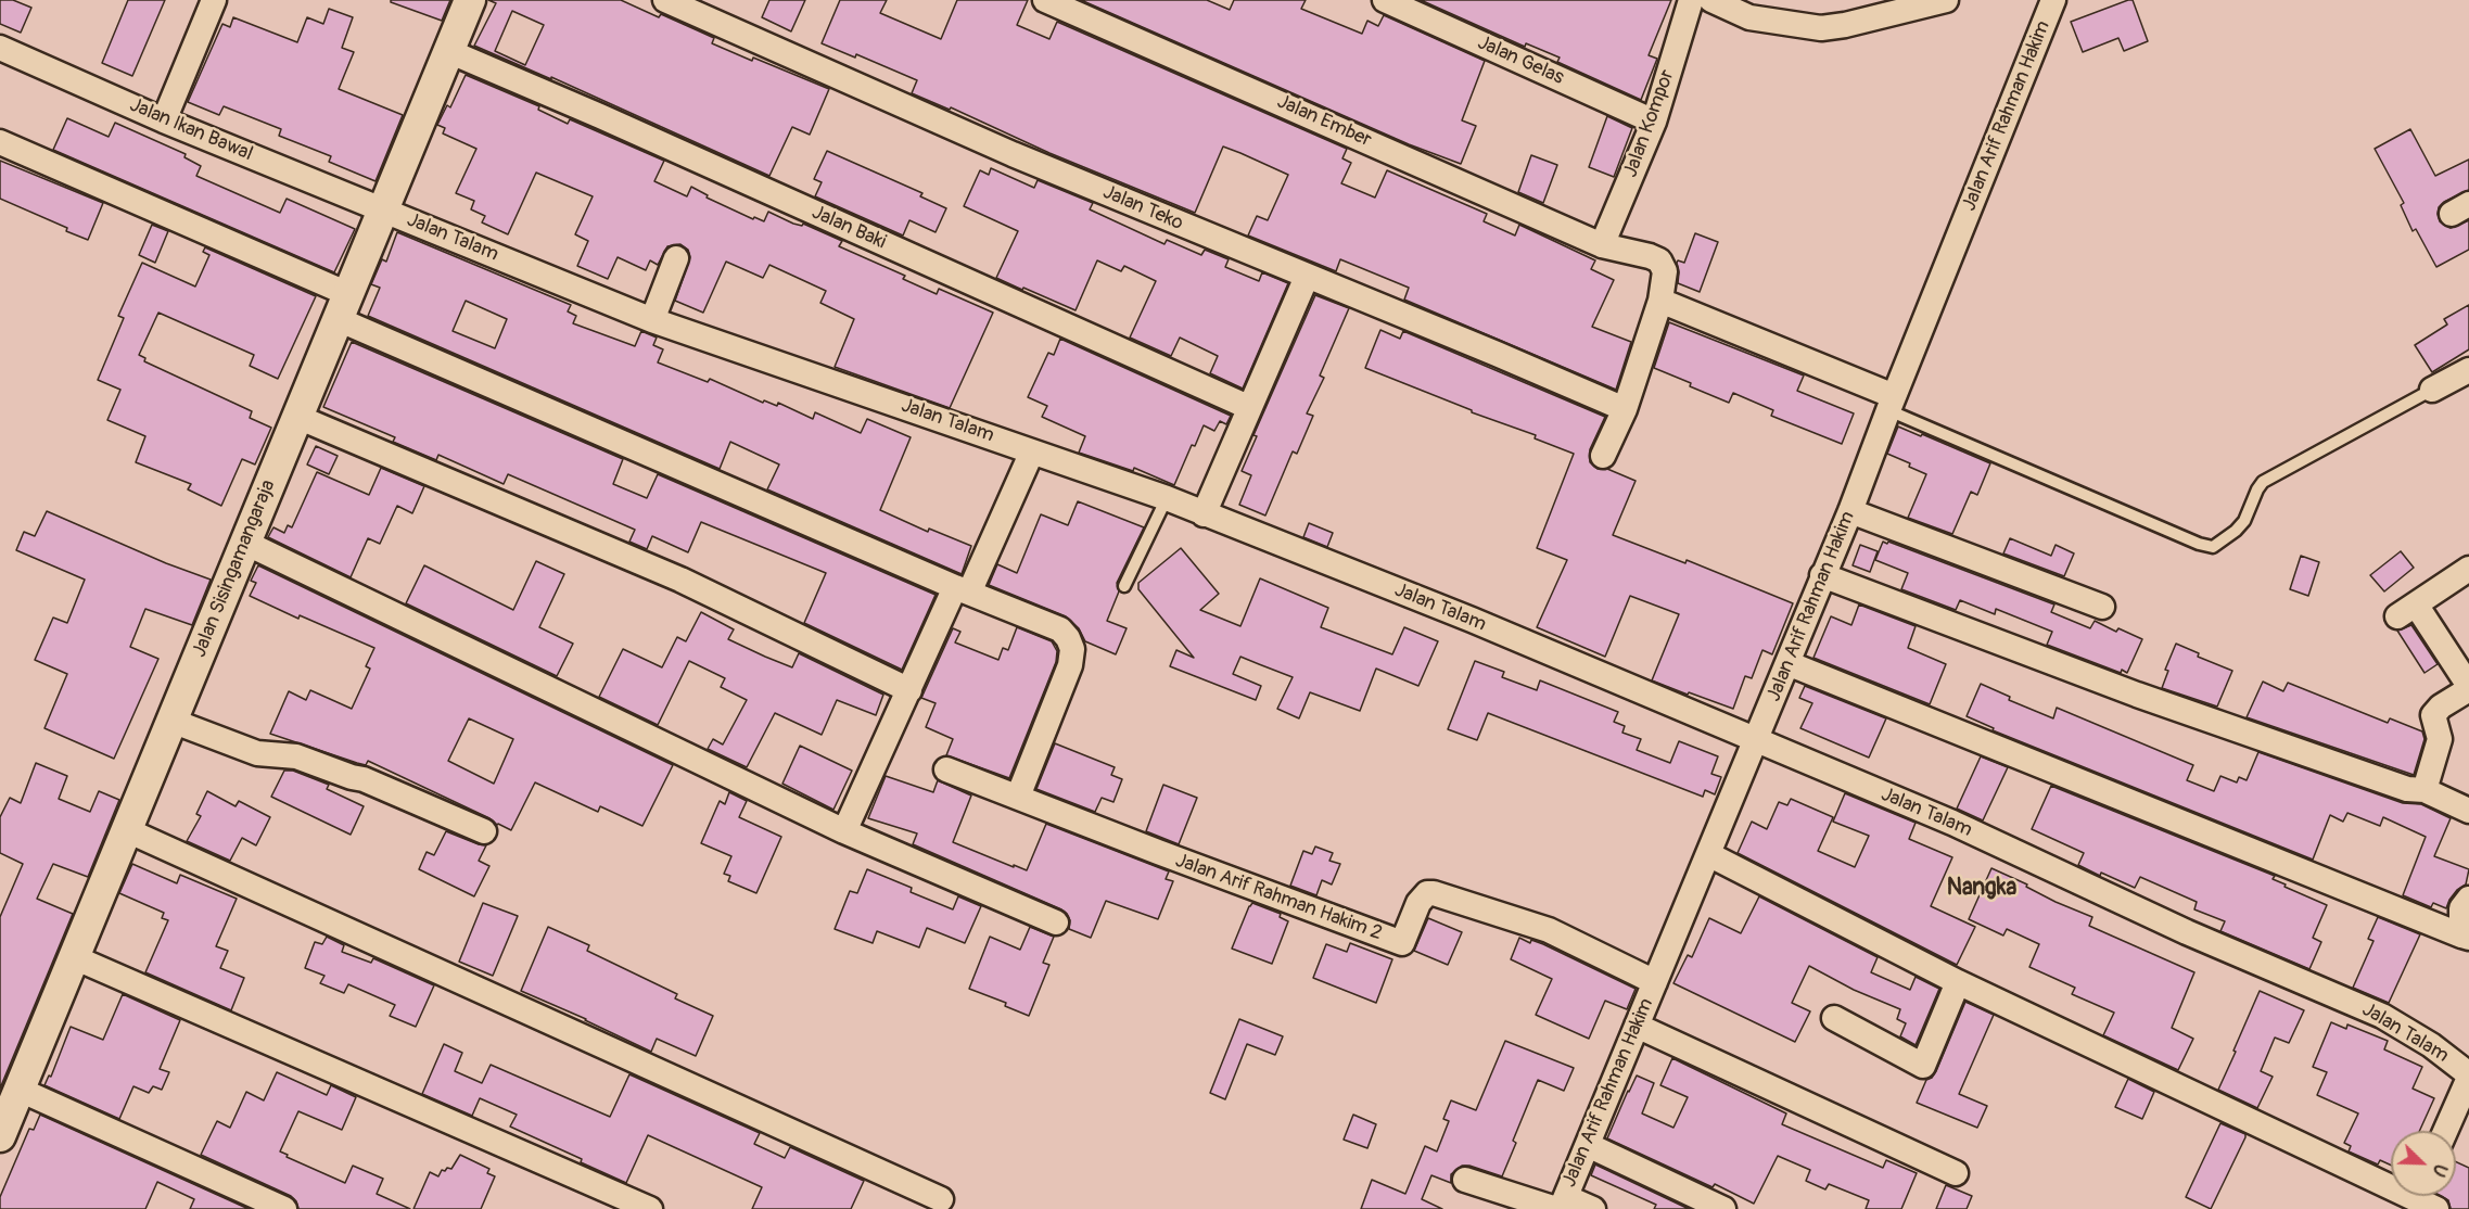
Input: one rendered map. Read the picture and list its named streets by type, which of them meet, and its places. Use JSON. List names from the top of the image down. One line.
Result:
{"streets":{"street":["Jalan Gelas","Jalan Arif Rahman Hakim","Jalan Ember","Jalan Kompor","Jalan Ikan Bawal","Jalan Teko","Jalan Baki","Jalan Talam","Jalan Sisingamangaraja","Jalan Arif Rahman Hakim 2"]},"crossings":[["Jalan Gelas","Jalan Kompor"],["Jalan Arif Rahman Hakim","Jalan Talam"],["Jalan Arif Rahman Hakim","Jalan Arif Rahman Hakim 2"],["Jalan Ember","Jalan Kompor"],["Jalan Ember","Jalan Teko"],["Jalan Ikan Bawal","Jalan Talam"],["Jalan Ikan Bawal","Jalan Sisingamangaraja"],["Jalan Baki","Jalan Sisingamangaraja"],["Jalan Talam","Jalan Sisingamangaraja"]],"districts":["Nangka"],"north":"bottom right"}
